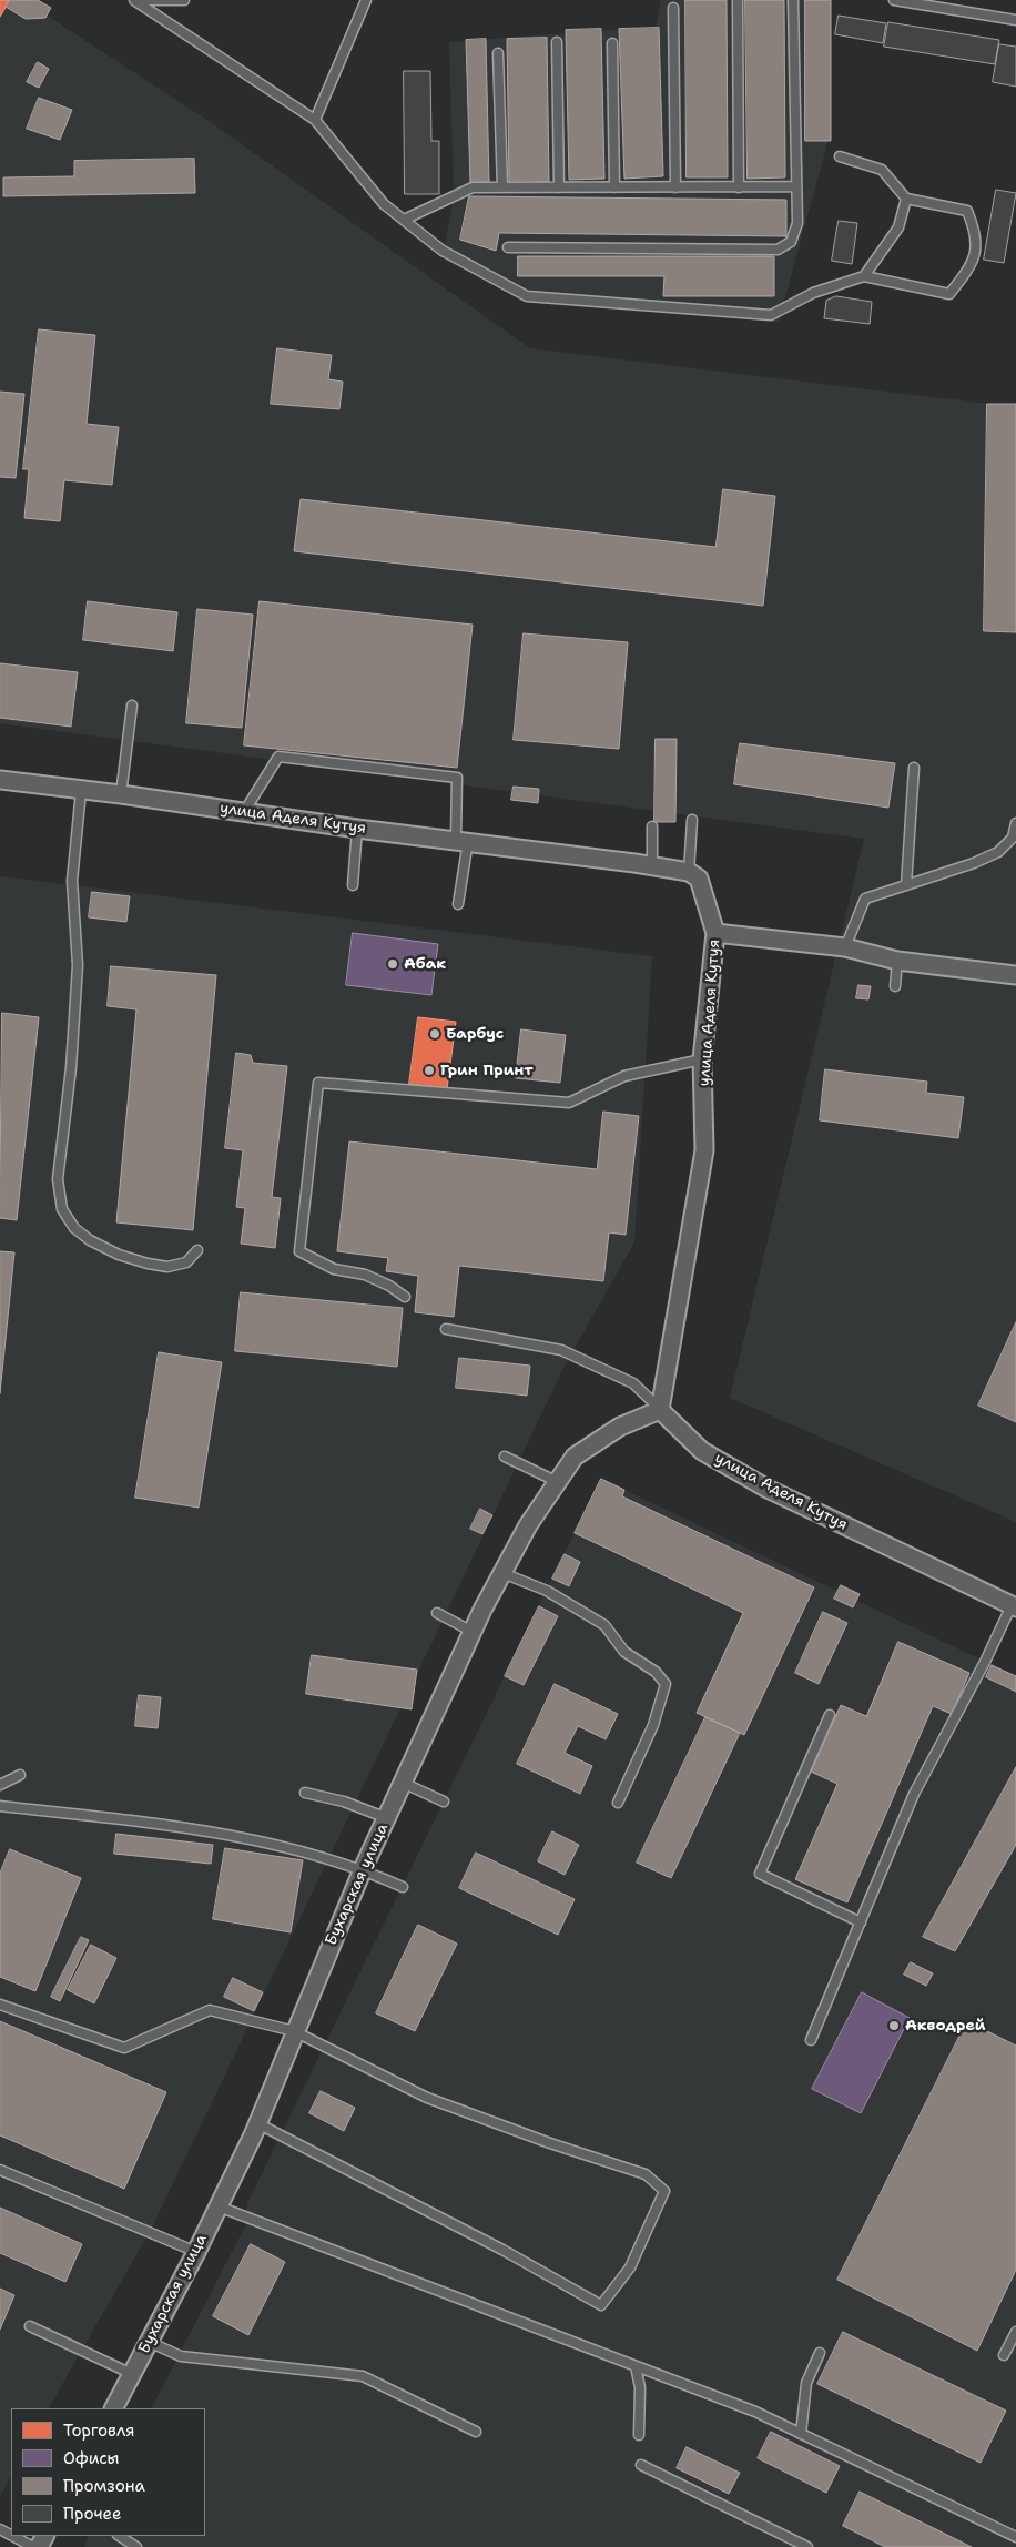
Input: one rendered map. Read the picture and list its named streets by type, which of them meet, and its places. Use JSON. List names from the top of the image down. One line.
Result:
{"streets":{"street":["улица Аделя Кутуя","Бухарская улица"]},"crossings":[["улица Аделя Кутуя","Бухарская улица"]],"places":["Абак","Барбус","Грин Принт","Акводрей"],"legend":["Торговля","Офисы","Промзона","Прочее"]}
